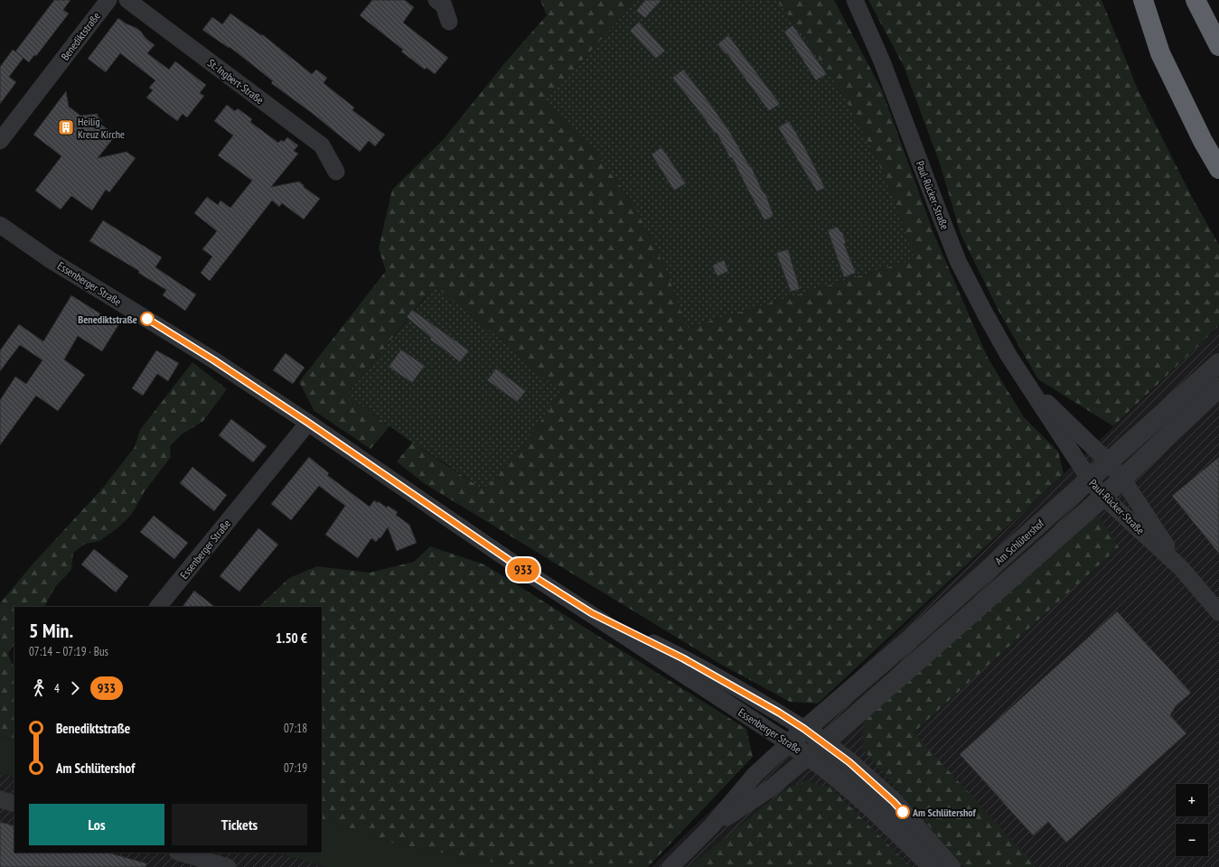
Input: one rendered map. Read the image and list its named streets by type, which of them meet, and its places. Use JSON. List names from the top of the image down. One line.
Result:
{"streets":{"street":["Benediktstraße","St.-Ingbert-Straße","Paul-Rücker-Straße","Essenberger Straße","Am Schlütershof"]},"crossings":[["Paul-Rücker-Straße","Am Schlütershof"],["Essenberger Straße","Am Schlütershof"]],"places":{"building":["Heilig Kreuz Kirche"],"other":["Benediktstraße","Am Schlütershof"]},"lines":["bus line 933"],"page":{"on_map":"933","heading":["5 Min.","07:14 – 07:19 · Bus","1.50 €"],"legs":["4","933"],"list":[{"name":"Benediktstraße","value":"07:18"},{"name":"Am Schlütershof","value":"07:19"}],"map_buttons":["+","−"],"buttons":["Los","Tickets"]}}
